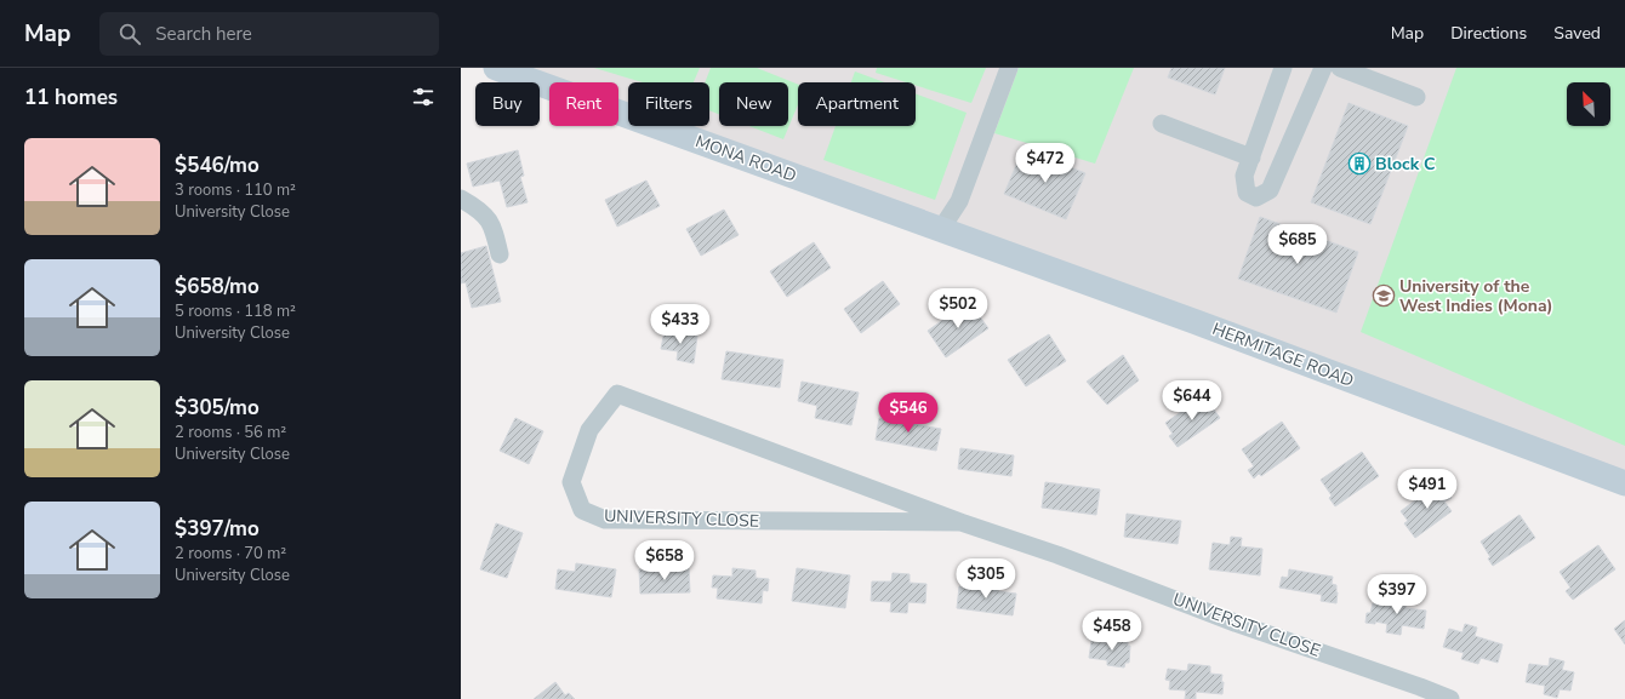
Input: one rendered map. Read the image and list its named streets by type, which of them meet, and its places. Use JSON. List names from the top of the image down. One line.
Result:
{"streets":{"street":["MONA ROAD","HERMITAGE ROAD","UNIVERSITY CLOSE"]},"crossings":[["MONA ROAD","HERMITAGE ROAD"]],"places":{"building":["Block C"],"school or university":["University of the West Indies (Mona)"]},"north":"top left","page":{"header":"Map","search":"Search here","nav":["Map","Directions","Saved"],"heading":"11 homes","chip":["Buy","Rent","Filters","New","Apartment"],"list":[{"name":"$546/mo","note":"3 rooms · 110 m² · University Close"},{"name":"$658/mo","note":"5 rooms · 118 m² · University Close"},{"name":"$305/mo","note":"2 rooms · 56 m² · University Close"},{"name":"$397/mo","note":"2 rooms · 70 m² · University Close"}],"price":["$472","$685","$502","$433","$644","$546","$491","$658","$305","$397","$458"]}}
